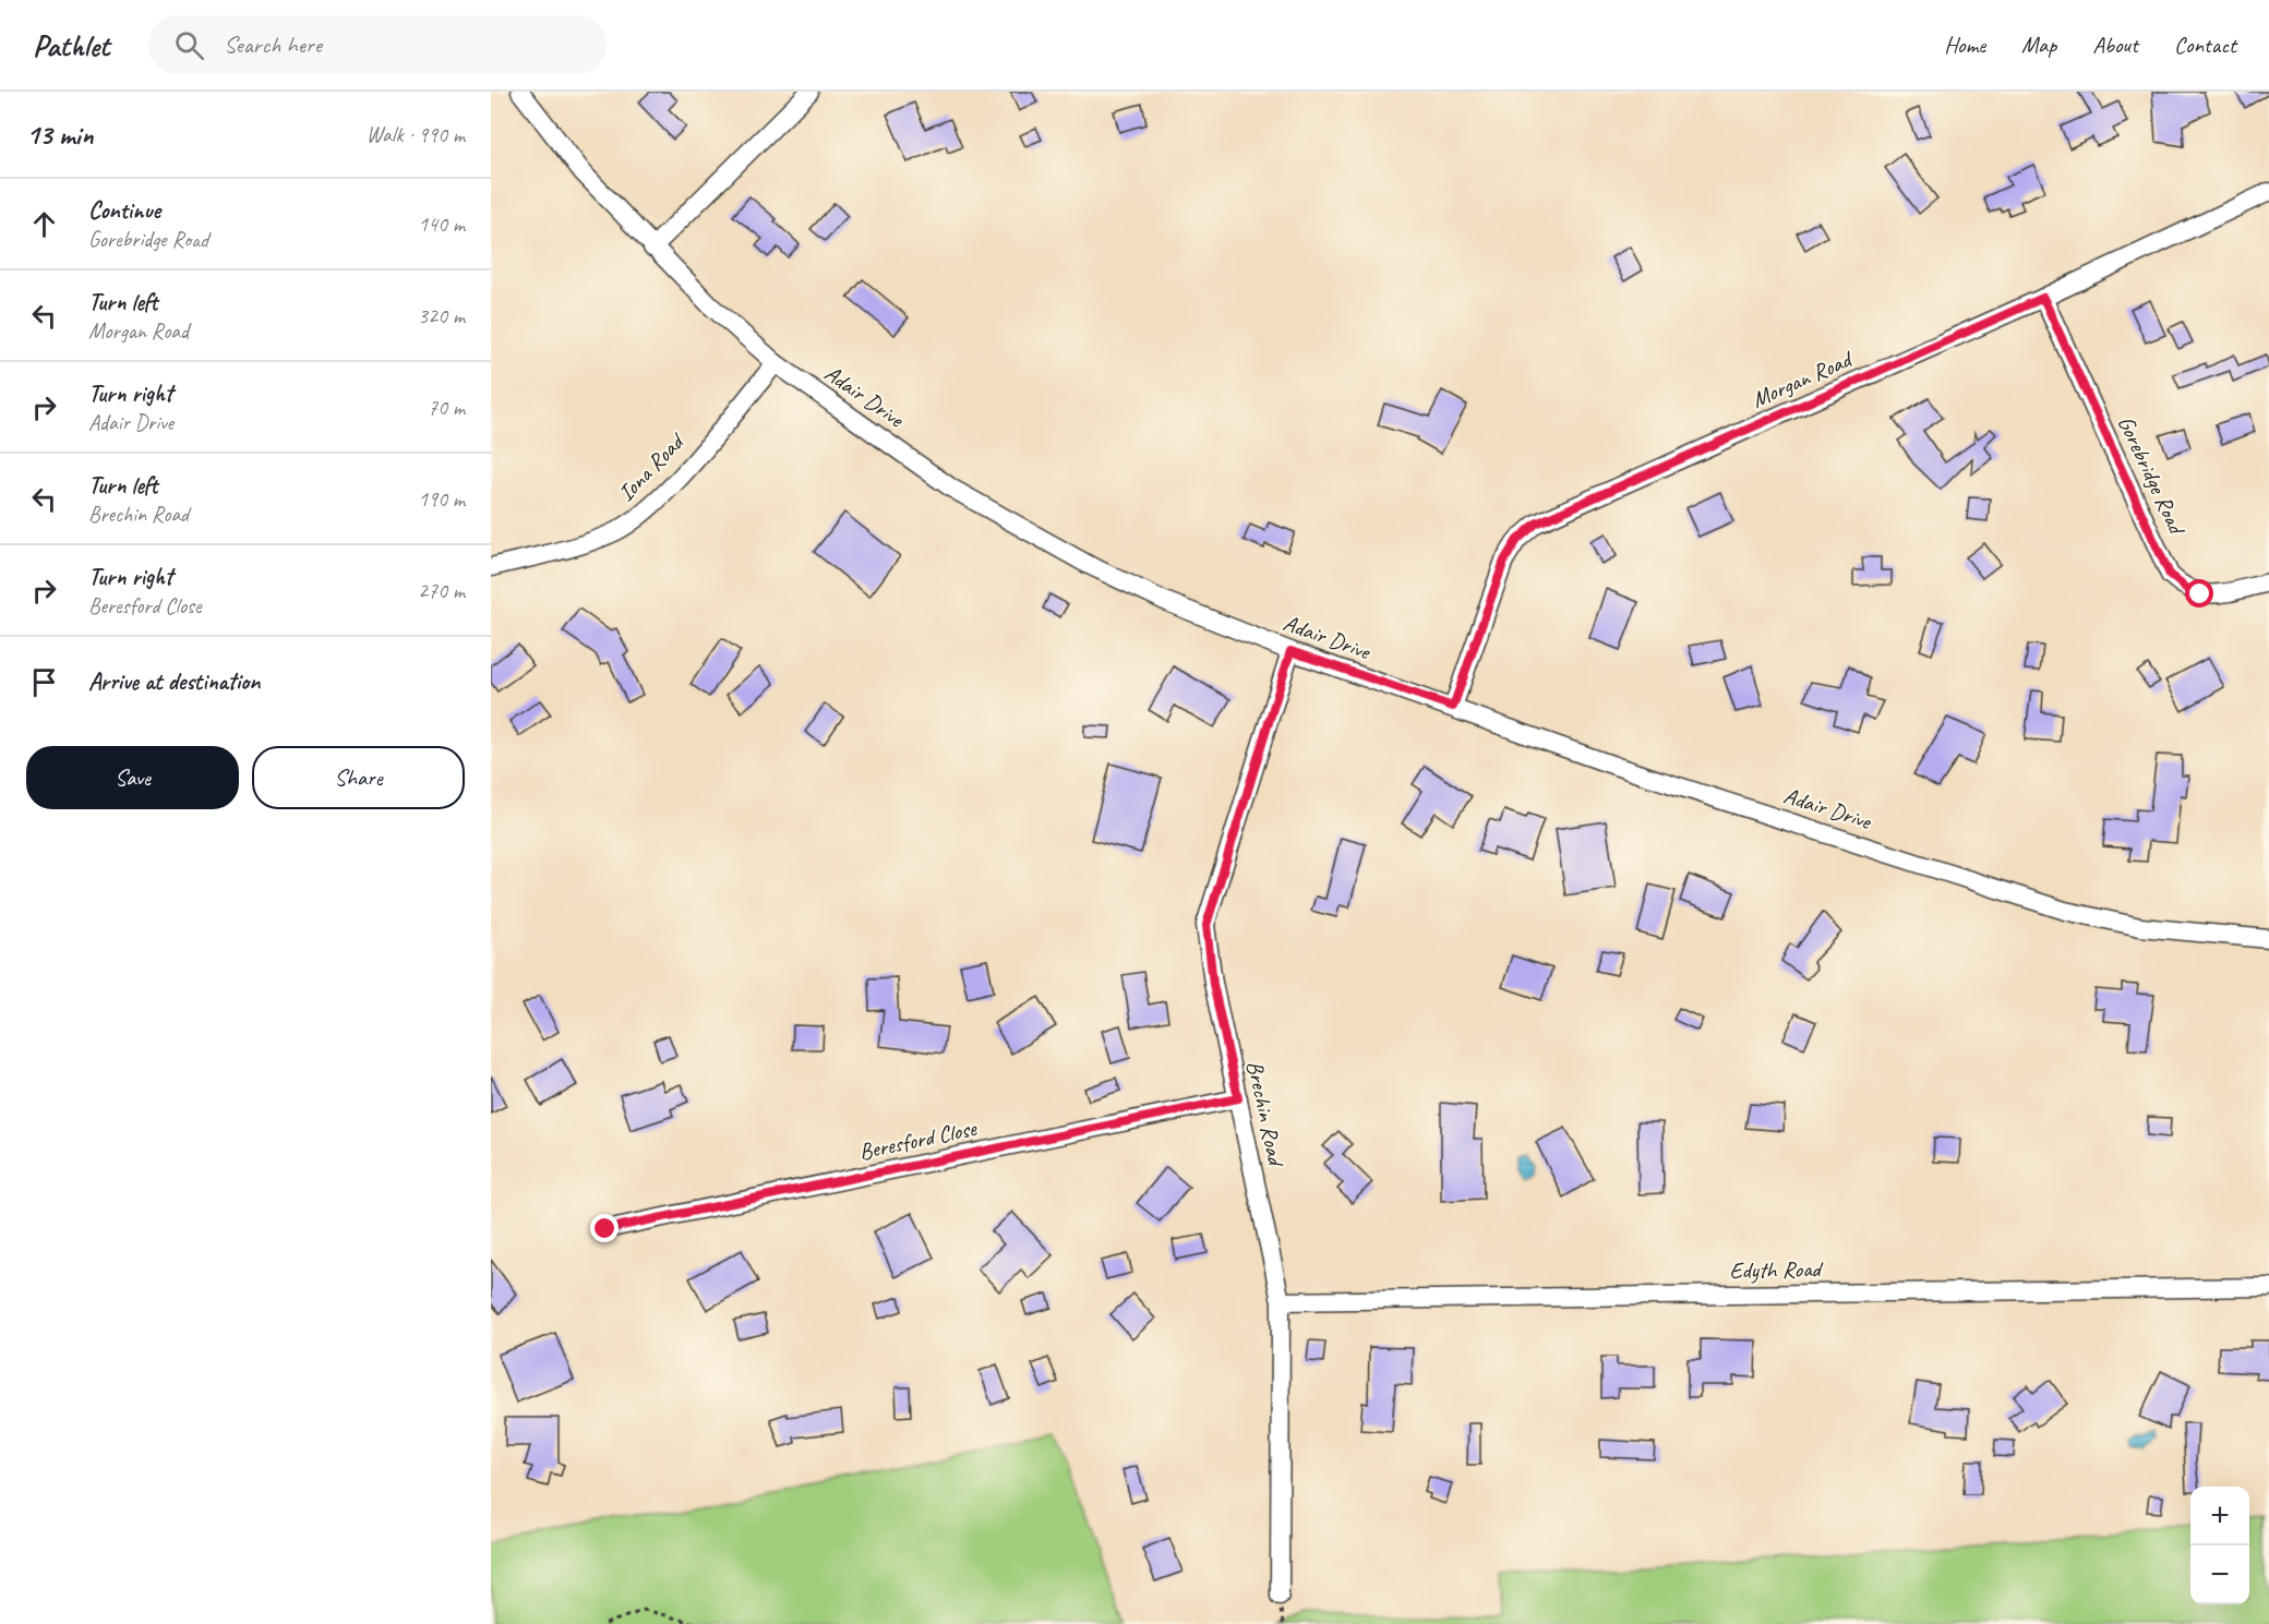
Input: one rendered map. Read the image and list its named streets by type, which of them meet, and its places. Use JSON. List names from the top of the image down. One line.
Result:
{"streets":{"street":["Morgan Road","Adair Drive","Iona Road","Gorebridge Road","Brechin Road","Beresford Close","Edyth Road"]},"crossings":[["Morgan Road","Adair Drive"],["Morgan Road","Gorebridge Road"],["Adair Drive","Iona Road"],["Adair Drive","Brechin Road"],["Brechin Road","Beresford Close"],["Brechin Road","Edyth Road"]],"page":{"header":"Pathlet","search":"Search here","nav":["Home","Map","About","Contact"],"heading":["13 min","Walk · 990 m"],"list":[["Continue","Gorebridge Road","140 m"],["Turn left","Morgan Road","320 m"],["Turn right","Adair Drive","70 m"],["Turn left","Brechin Road","190 m"],["Turn right","Beresford Close","270 m"],"Arrive at destination"],"buttons":["Save","Share"],"map_buttons":["+","−"]}}
